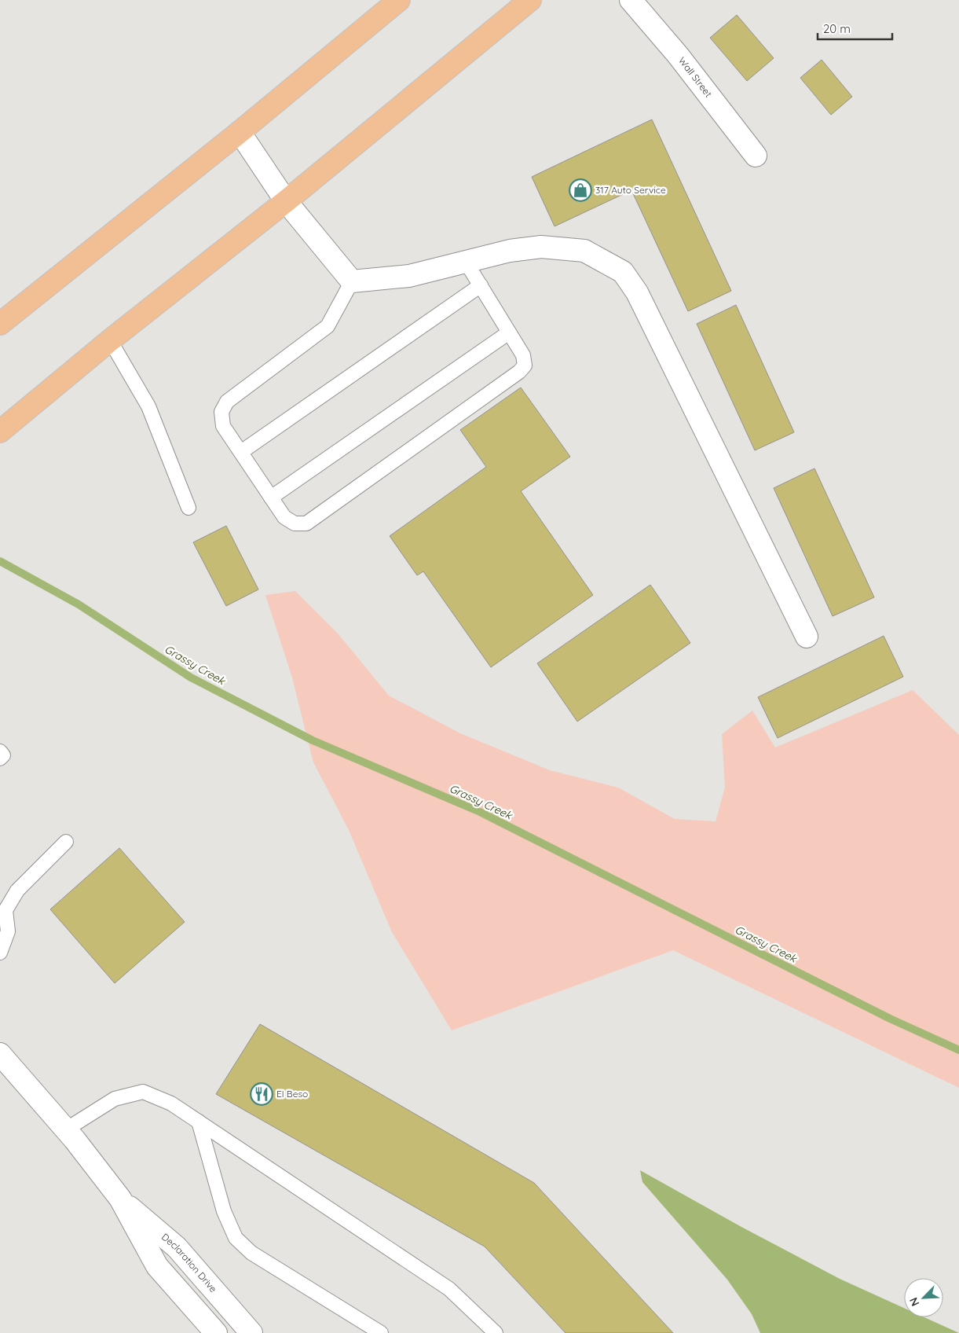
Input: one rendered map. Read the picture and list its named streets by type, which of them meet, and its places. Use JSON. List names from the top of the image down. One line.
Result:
{"streets":{"street":["Wall Street","Declaration Drive"]},"water":["Grassy Creek"],"places":{"shop":["317 Auto Service"],"restaurant":["El Beso"]},"scale_bar":"20 m","north":"bottom left"}
